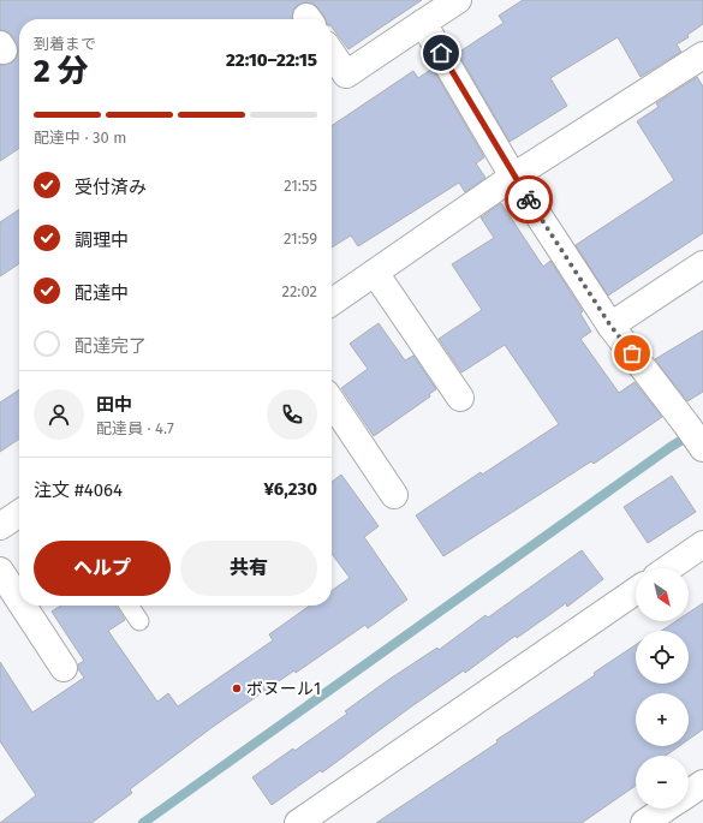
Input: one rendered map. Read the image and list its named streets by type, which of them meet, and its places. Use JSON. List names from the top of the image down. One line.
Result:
{"places":["ボヌール1"],"north":"bottom right","page":{"heading":["2 分","到着まで","22:10–22:15"],"panel":["田中","配達員 · 4.7","注文 #4064","¥6,230"],"bar":"配達中 · 30 m","list":[["受付済み","21:55"],["調理中","21:59"],["配達中","22:02"],"配達完了"],"buttons":["ヘルプ","共有"],"map_buttons":["+","−"]}}
